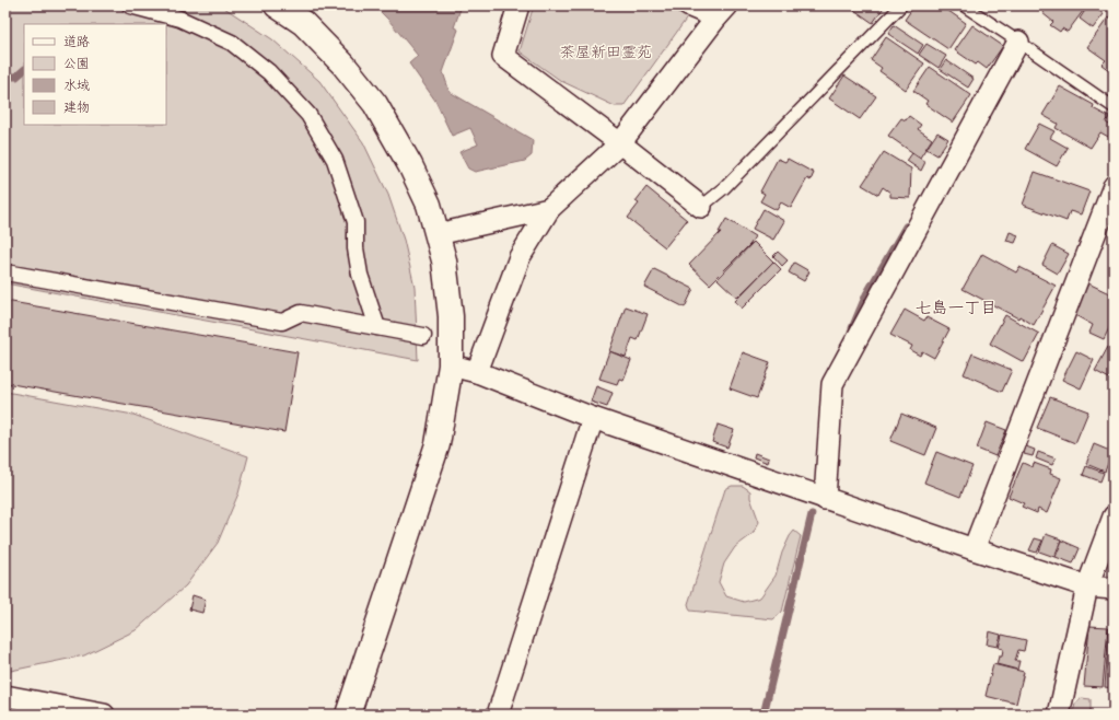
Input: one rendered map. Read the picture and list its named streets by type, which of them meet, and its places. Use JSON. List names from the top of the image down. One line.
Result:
{"districts":["七島一丁目"],"parks":["茶屋新田霊苑"],"legend":["道路","公園","水域","建物"]}
